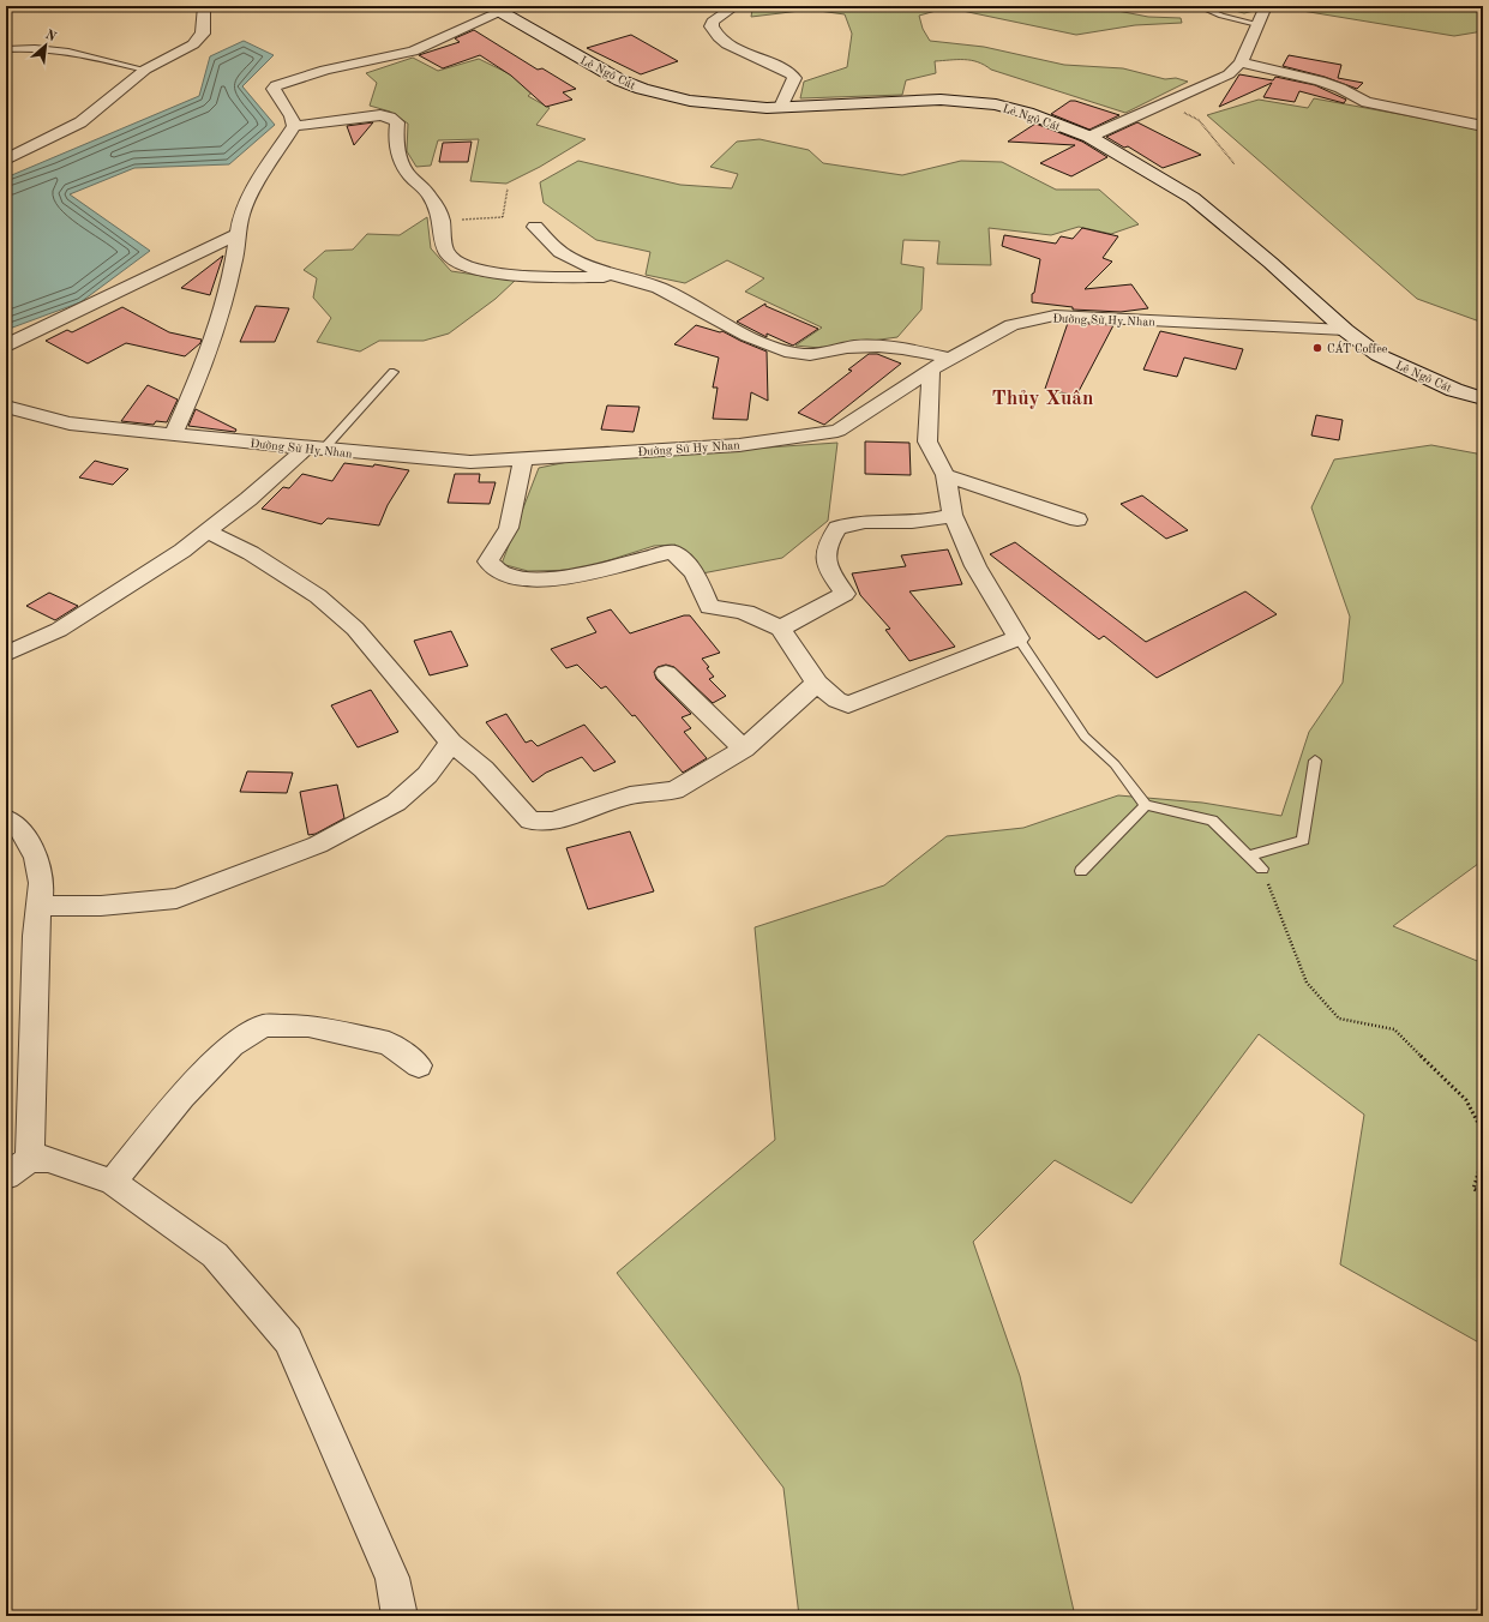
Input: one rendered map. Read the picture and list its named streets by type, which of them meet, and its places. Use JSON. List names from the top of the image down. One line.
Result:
{"streets":{"street":["Lê Ngô Cát","Đường Sử Hy Nhan"]},"crossings":[["Lê Ngô Cát","Đường Sử Hy Nhan"]],"districts":["Thủy Xuân"],"places":["CÁT Coffee"],"north":"top right"}
